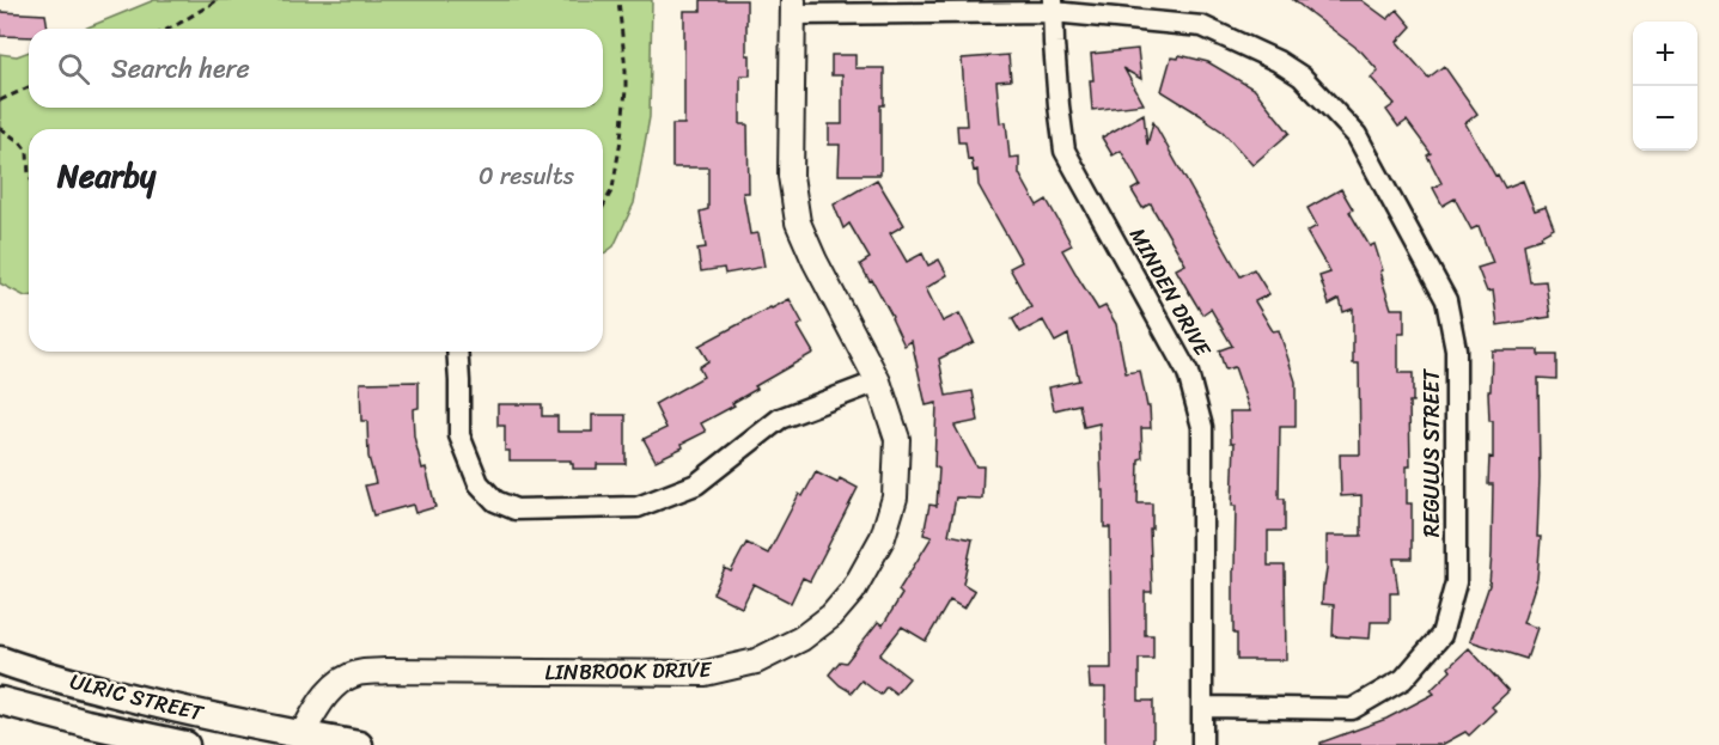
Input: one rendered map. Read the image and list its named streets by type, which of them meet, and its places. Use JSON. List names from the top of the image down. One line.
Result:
{"streets":{"main road":["ULRIC STREET"],"street":["MINDEN DRIVE","REGULUS STREET","LINBROOK DRIVE"]},"crossings":[["MINDEN DRIVE","REGULUS STREET"],["REGULUS STREET","LINBROOK DRIVE"],["LINBROOK DRIVE","ULRIC STREET"]],"page":{"map_buttons":["+","−"],"search":"Search here","heading":["Nearby","0 results"]}}
